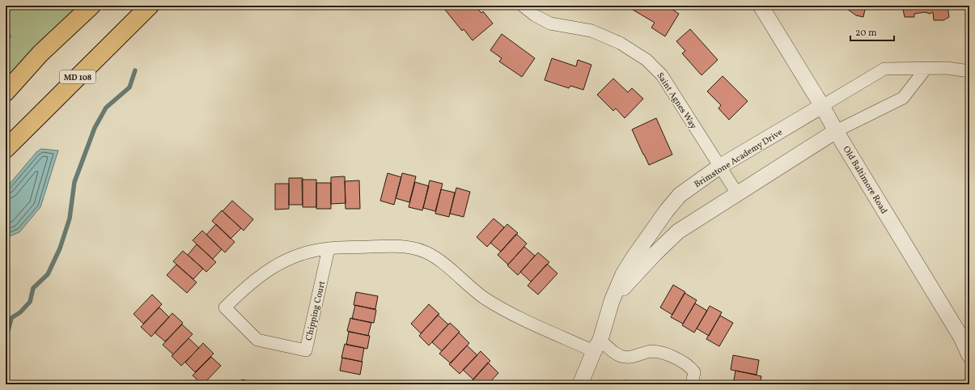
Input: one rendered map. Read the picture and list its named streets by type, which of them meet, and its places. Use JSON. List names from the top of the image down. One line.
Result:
{"streets":{"main road":["MD 108"],"street":["Saint Agnes Way","Brimstone Academy Drive","Old Baltimore Road","Chipping Court"]},"crossings":[["Saint Agnes Way","Brimstone Academy Drive"],["Brimstone Academy Drive","Old Baltimore Road"],["Brimstone Academy Drive","Chipping Court"]],"scale_bar":"20 m"}
